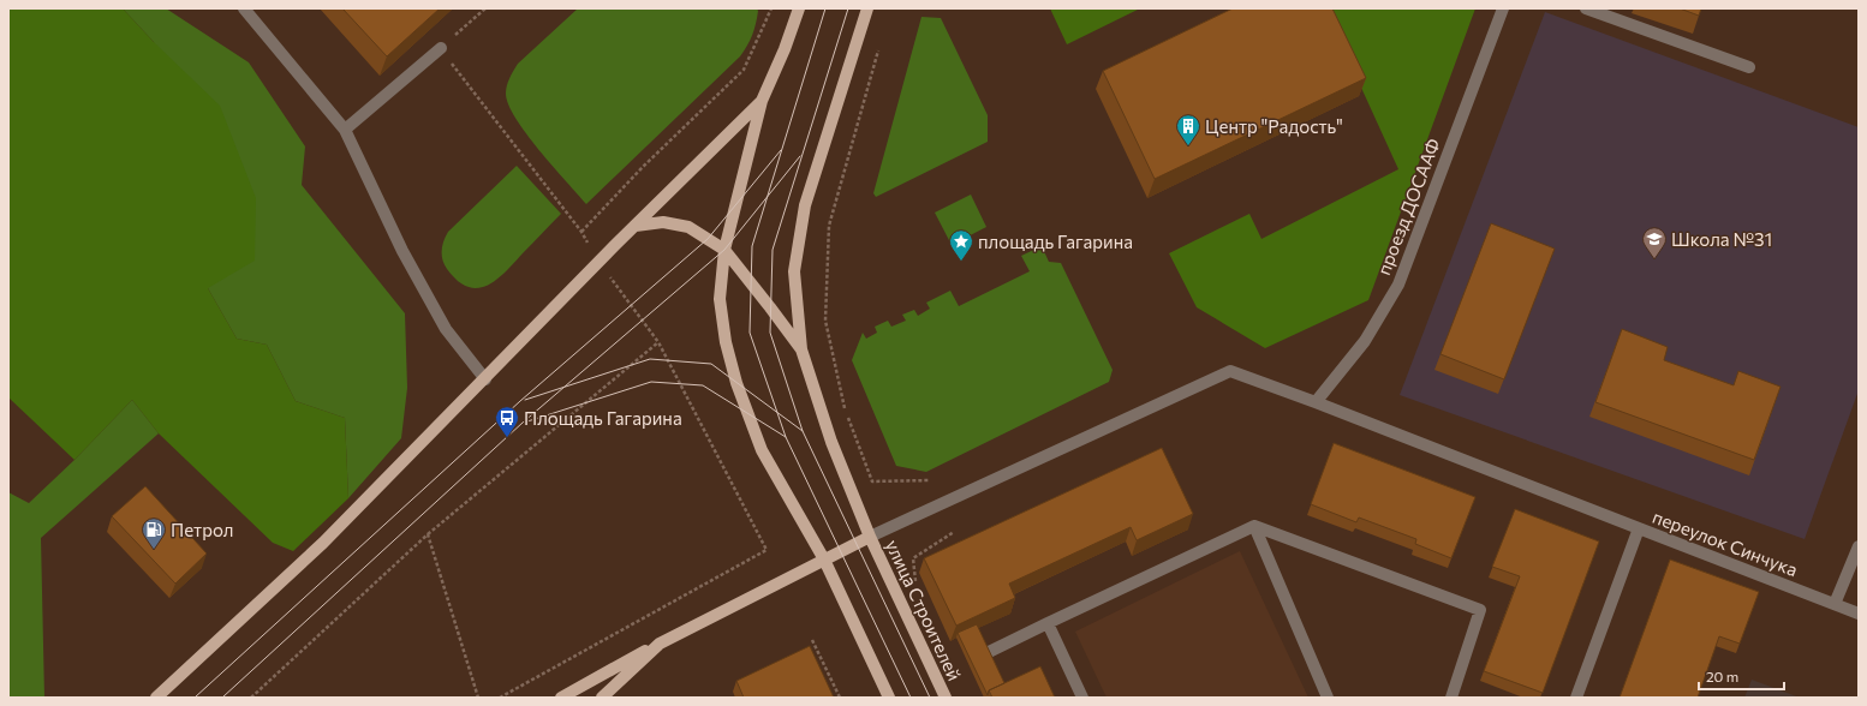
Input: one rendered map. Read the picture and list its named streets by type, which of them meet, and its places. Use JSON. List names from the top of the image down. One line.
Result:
{"streets":{"main road":["улица Строителей"],"street":["проезд ДОСААФ","переулок Синчука"]},"places":{"building":["Центр \"Радость\""],"school or university":["Школа №31"],"place":["площадь Гагарина"],"bus stop":["Площадь Гагарина"],"fuel station":["Петрол"]},"scale_bar":"20 m"}
